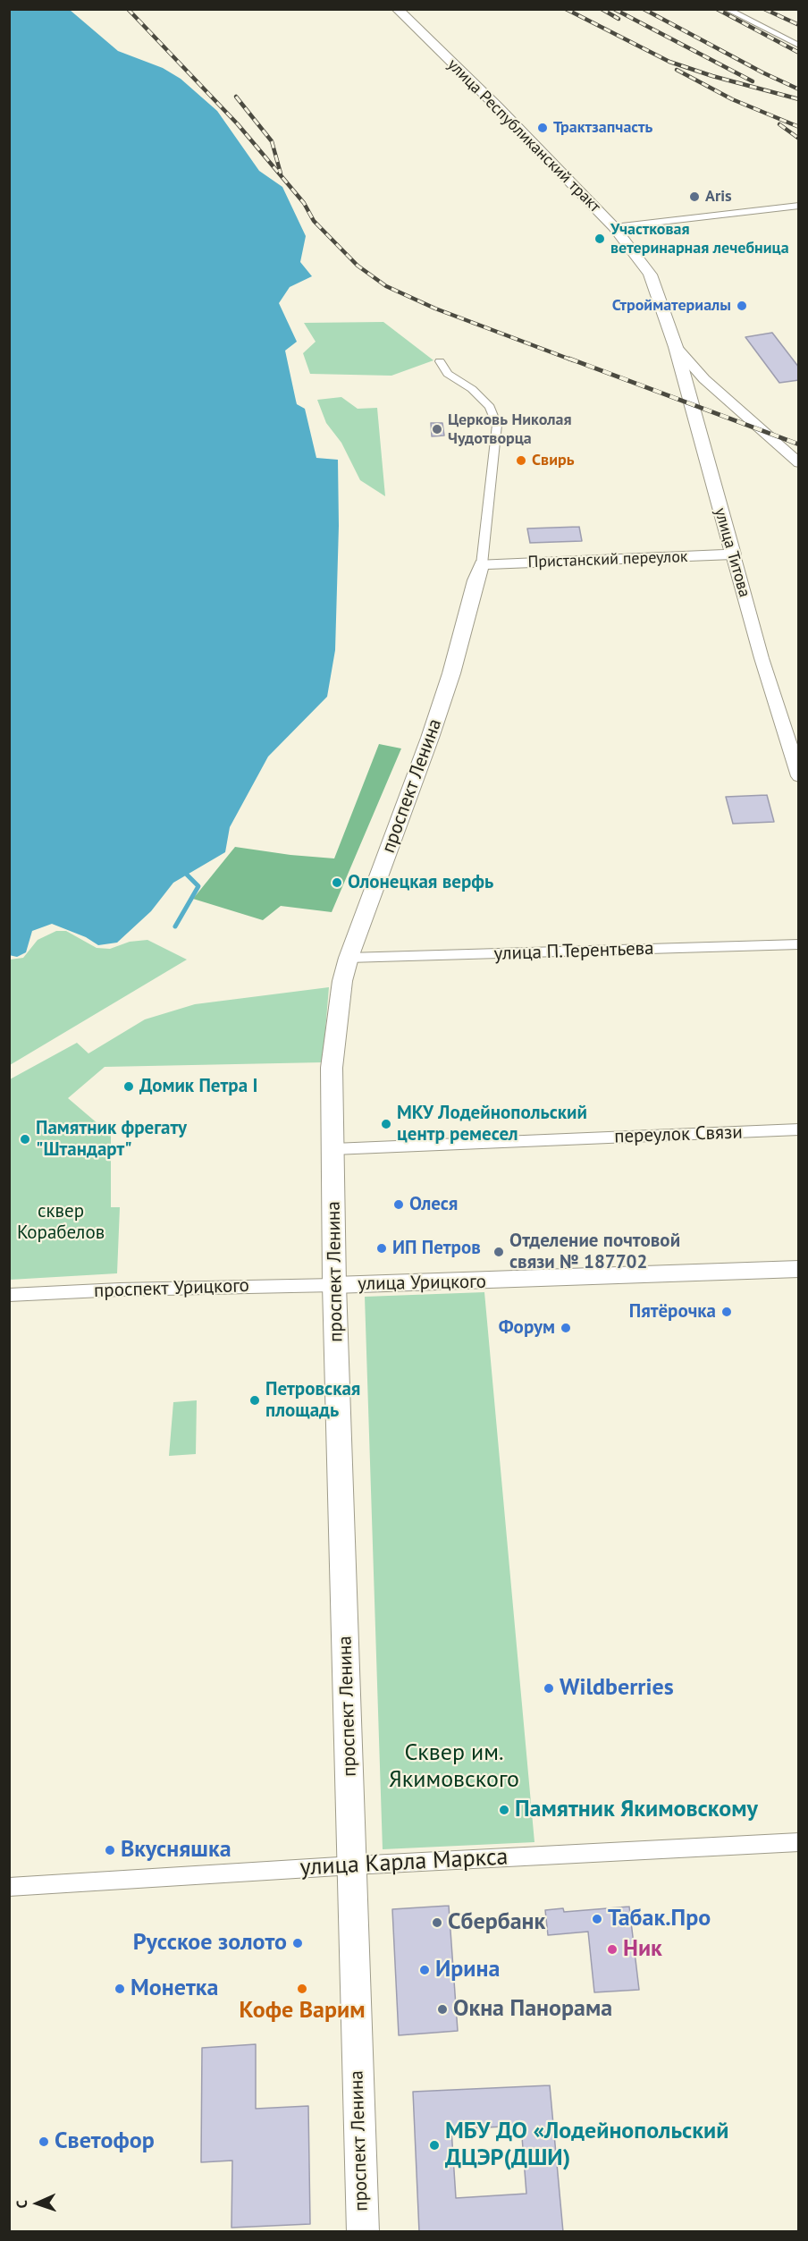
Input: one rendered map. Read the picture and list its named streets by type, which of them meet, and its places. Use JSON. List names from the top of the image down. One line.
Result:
{"streets":{"main road":["улица Республиканский тракт","улица Титова","Пристанский переулок","проспект Ленина"],"street":["улица П.Терентьева","переулок Связи","улица Урицкого","проспект Урицкого","улица Карла Маркса"]},"crossings":[["улица Республиканский тракт","улица Титова"],["улица Титова","Пристанский переулок"],["Пристанский переулок","проспект Ленина"],["проспект Ленина","улица П.Терентьева"],["проспект Ленина","переулок Связи"],["проспект Ленина","улица Урицкого"],["проспект Ленина","проспект Урицкого"],["проспект Ленина","улица Карла Маркса"],["улица Урицкого","проспект Урицкого"]],"parks":["сквер Корабелов","Сквер им. Якимовского"],"places":["Трактзапчасть","Aris","Участковая ветеринарная лечебница","Стройматериалы","Церковь Николая Чудотворца","Свирь","Олонецкая верфь","Домик Петра I","МКУ Лодейнопольский центр ремесел","Памятник фрегату \"Штандарт\"","Олеся","ИП Петров","Отделение почтовой связи № 187702","Пятёрочка","Форум","Петровская площадь","Wildberries","Памятник Якимовскому","Вкусняшка","Табак.Про","Сбербанк","Русское золото","Ник","Ирина","Монетка","Кофе Варим","Окна Панорама","Светофор","МБУ ДО «Лодейнопольский ДЦЭР(ДШИ)"],"north":"left"}
